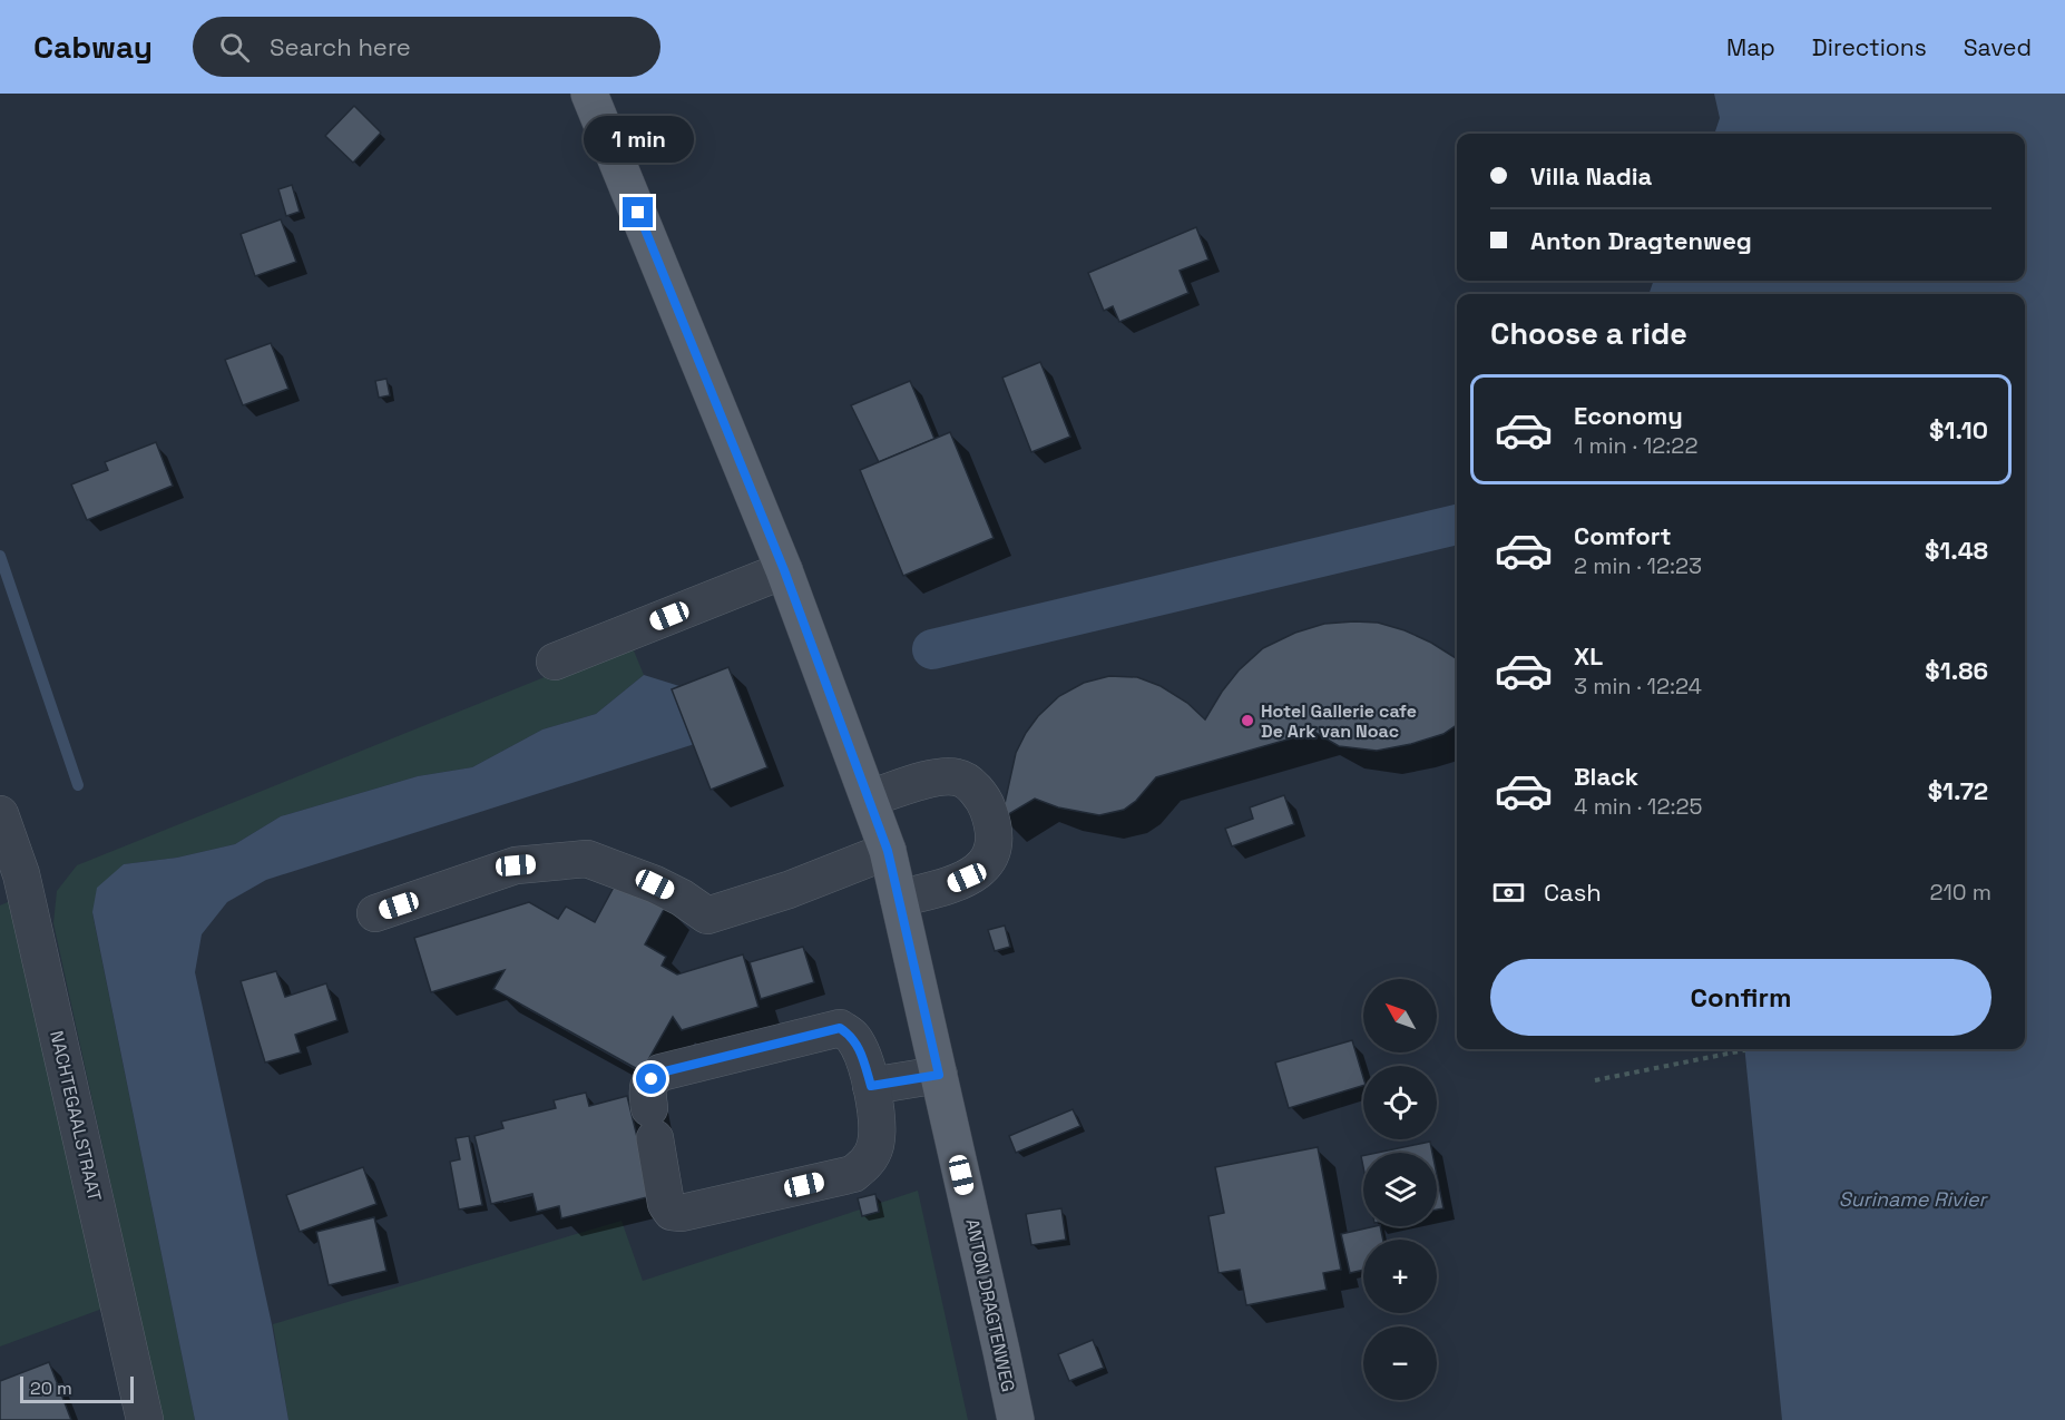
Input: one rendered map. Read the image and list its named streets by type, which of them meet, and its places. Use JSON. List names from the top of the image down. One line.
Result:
{"streets":{"main road":["ANTON DRAGTENWEG"],"street":["NACHTEGAALSTRAAT"]},"water":["Suriname Rivier"],"places":["Hotel Gallerie cafe De Ark van Noac"],"scale_bar":"20 m","north":"top left","page":{"header":"Cabway","search":"Search here","nav":["Map","Directions","Saved"],"bubble":"1 min","banner":["Villa Nadia","Anton Dragtenweg"],"heading":"Choose a ride","list":[{"name":"Economy","note":"1 min · 12:22","value":"$1.10"},{"name":"Comfort","note":"2 min · 12:23","value":"$1.48"},{"name":"XL","note":"3 min · 12:24","value":"$1.86"},{"name":"Black","note":"4 min · 12:25","value":"$1.72"}],"pay":["Cash","210 m"],"buttons":"Confirm","map_buttons":["+","−"],"scale":"20 m"}}
